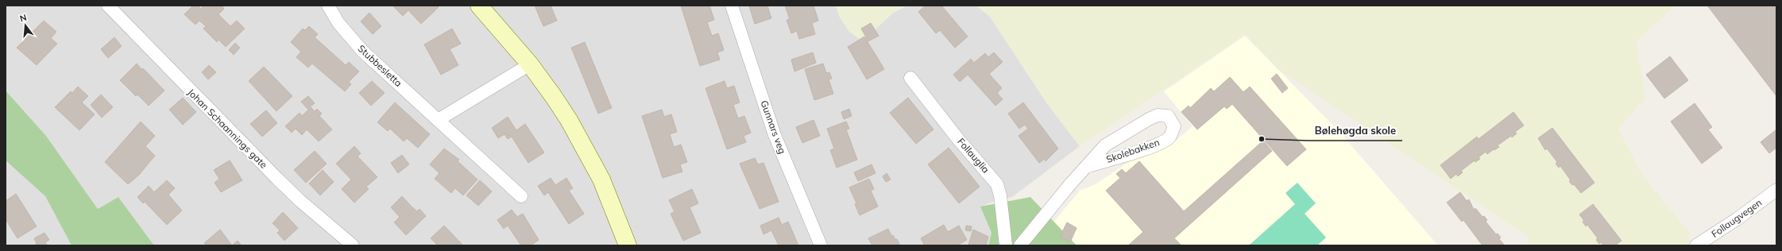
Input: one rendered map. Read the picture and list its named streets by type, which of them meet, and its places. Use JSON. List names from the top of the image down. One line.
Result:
{"streets":{"street":["Stubbesletta","Gunnars veg","Johan Schaannings gate","Skolebakken","Follauglia","Follaugvegen"]},"places":["Bølehøgda skole"],"north":"top"}
